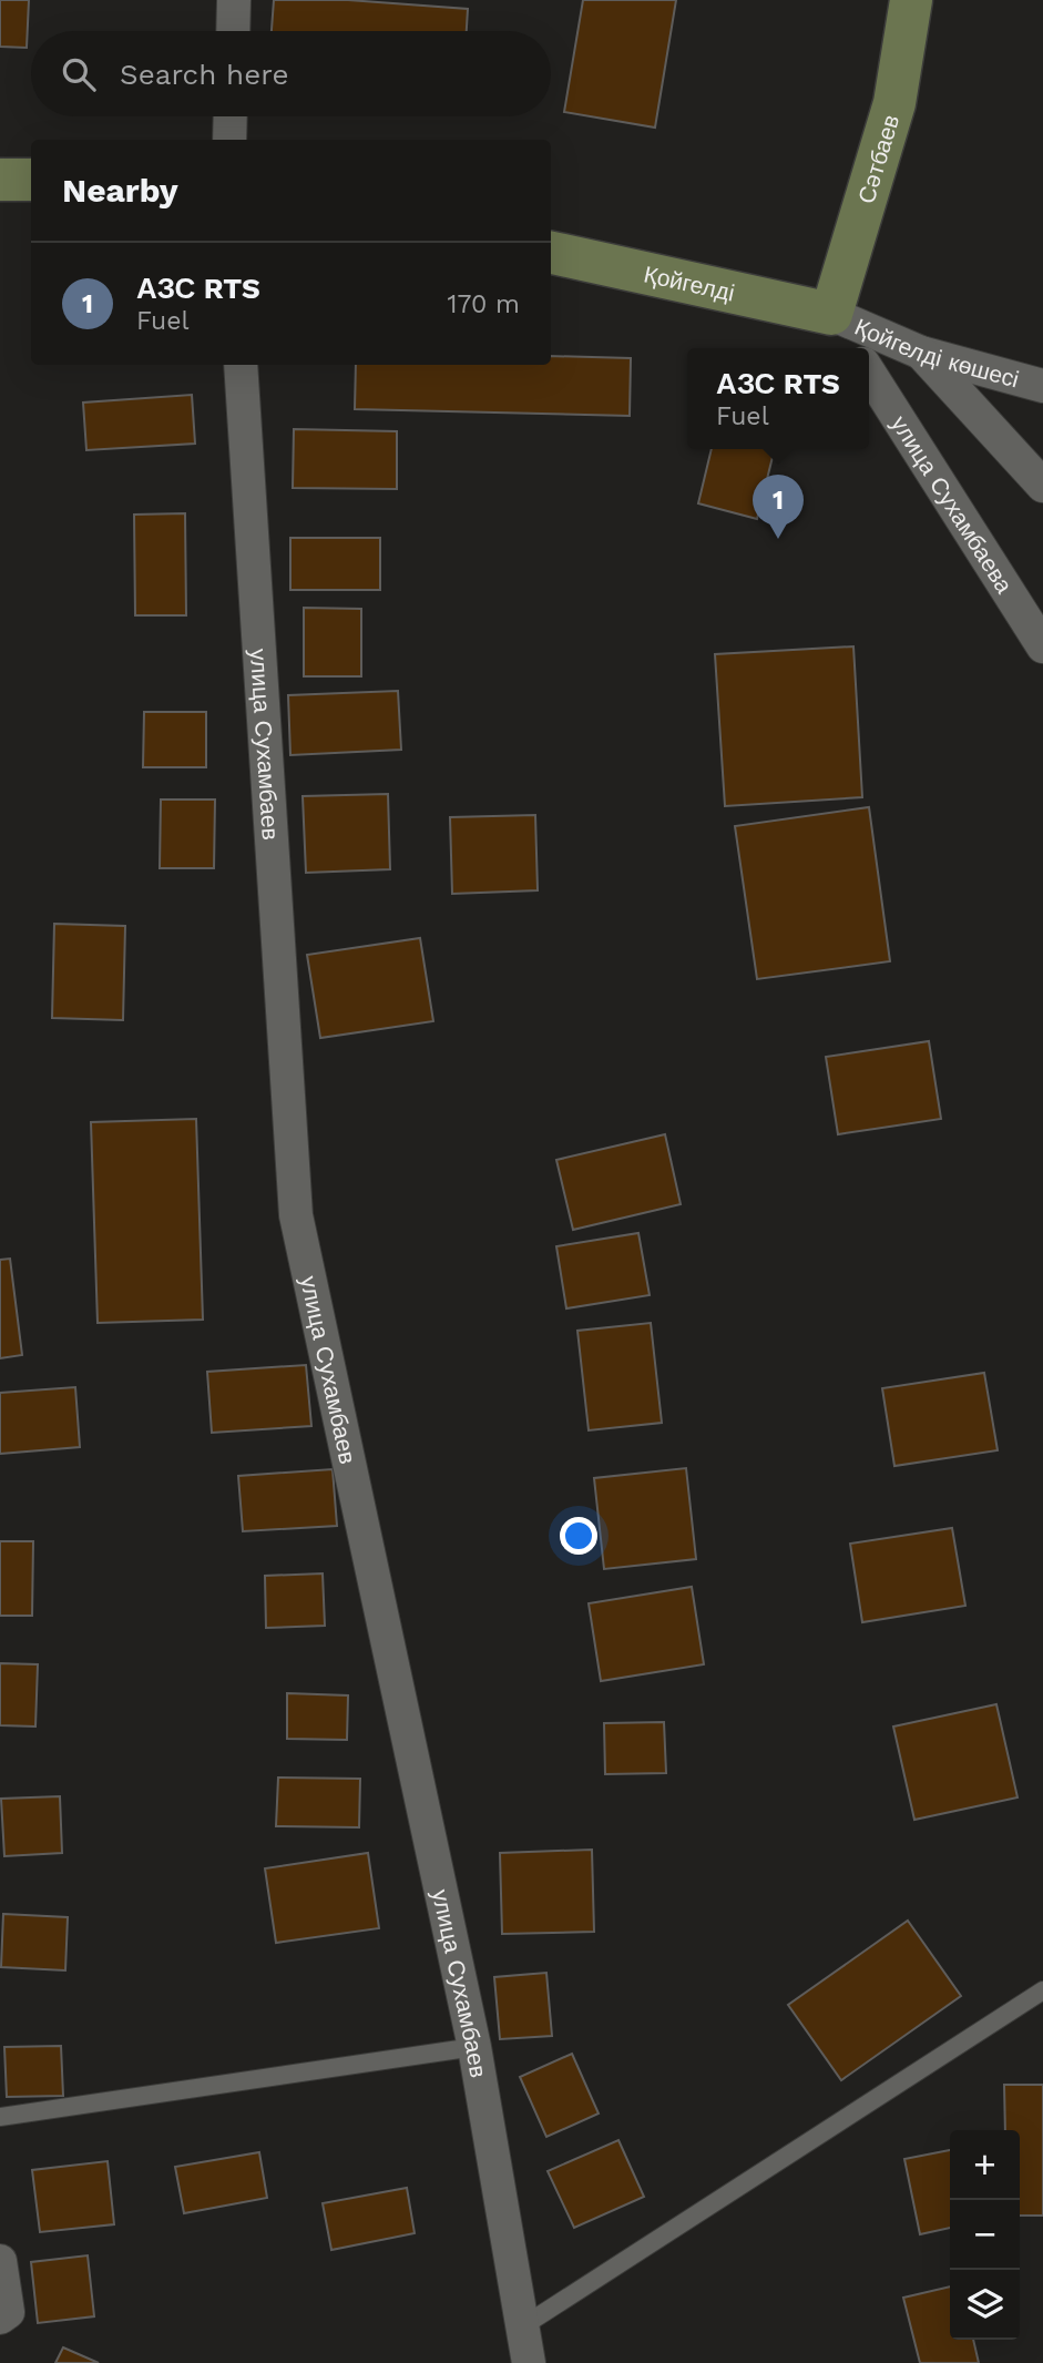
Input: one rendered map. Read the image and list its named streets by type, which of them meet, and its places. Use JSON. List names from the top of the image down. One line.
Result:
{"streets":{"street":["Сәтбаев","Қойгелді","Қойгелді көшесі","улица Сухамбаева","улица Сухамбаев"]},"crossings":[["Сәтбаев","Қойгелді"],["Сәтбаев","Қойгелді көшесі"],["Қойгелді","Қойгелді көшесі"]],"page":{"search":"Search here","heading":"Nearby","list":[{"mark":"1","name":"АЗС RTS","note":"Fuel","value":"170 m"}],"popup":["АЗС RTS","Fuel"],"pins":"1","map_buttons":["+","−"]}}
